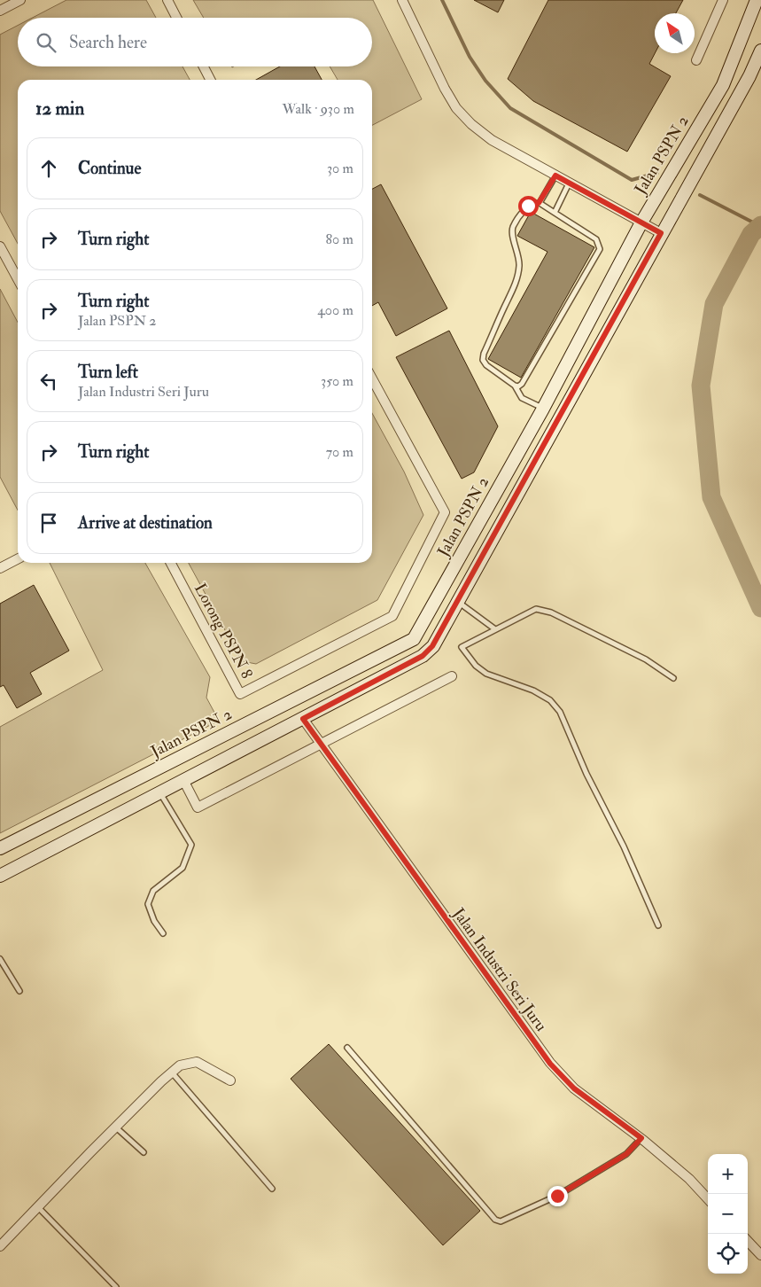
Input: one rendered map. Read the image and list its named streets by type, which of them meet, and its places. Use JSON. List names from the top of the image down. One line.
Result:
{"streets":{"street":["Jalan PSPN 2","Lorong PSPN 8","Jalan Industri Seri Juru"]},"north":"top left","page":{"search":"Search here","heading":["12 min","Walk · 930 m"],"list":[["Continue","30 m"],["Turn right","80 m"],["Turn right","Jalan PSPN 2","400 m"],["Turn left","Jalan Industri Seri Juru","350 m"],["Turn right","70 m"],"Arrive at destination"],"map_buttons":["+","−"]}}
